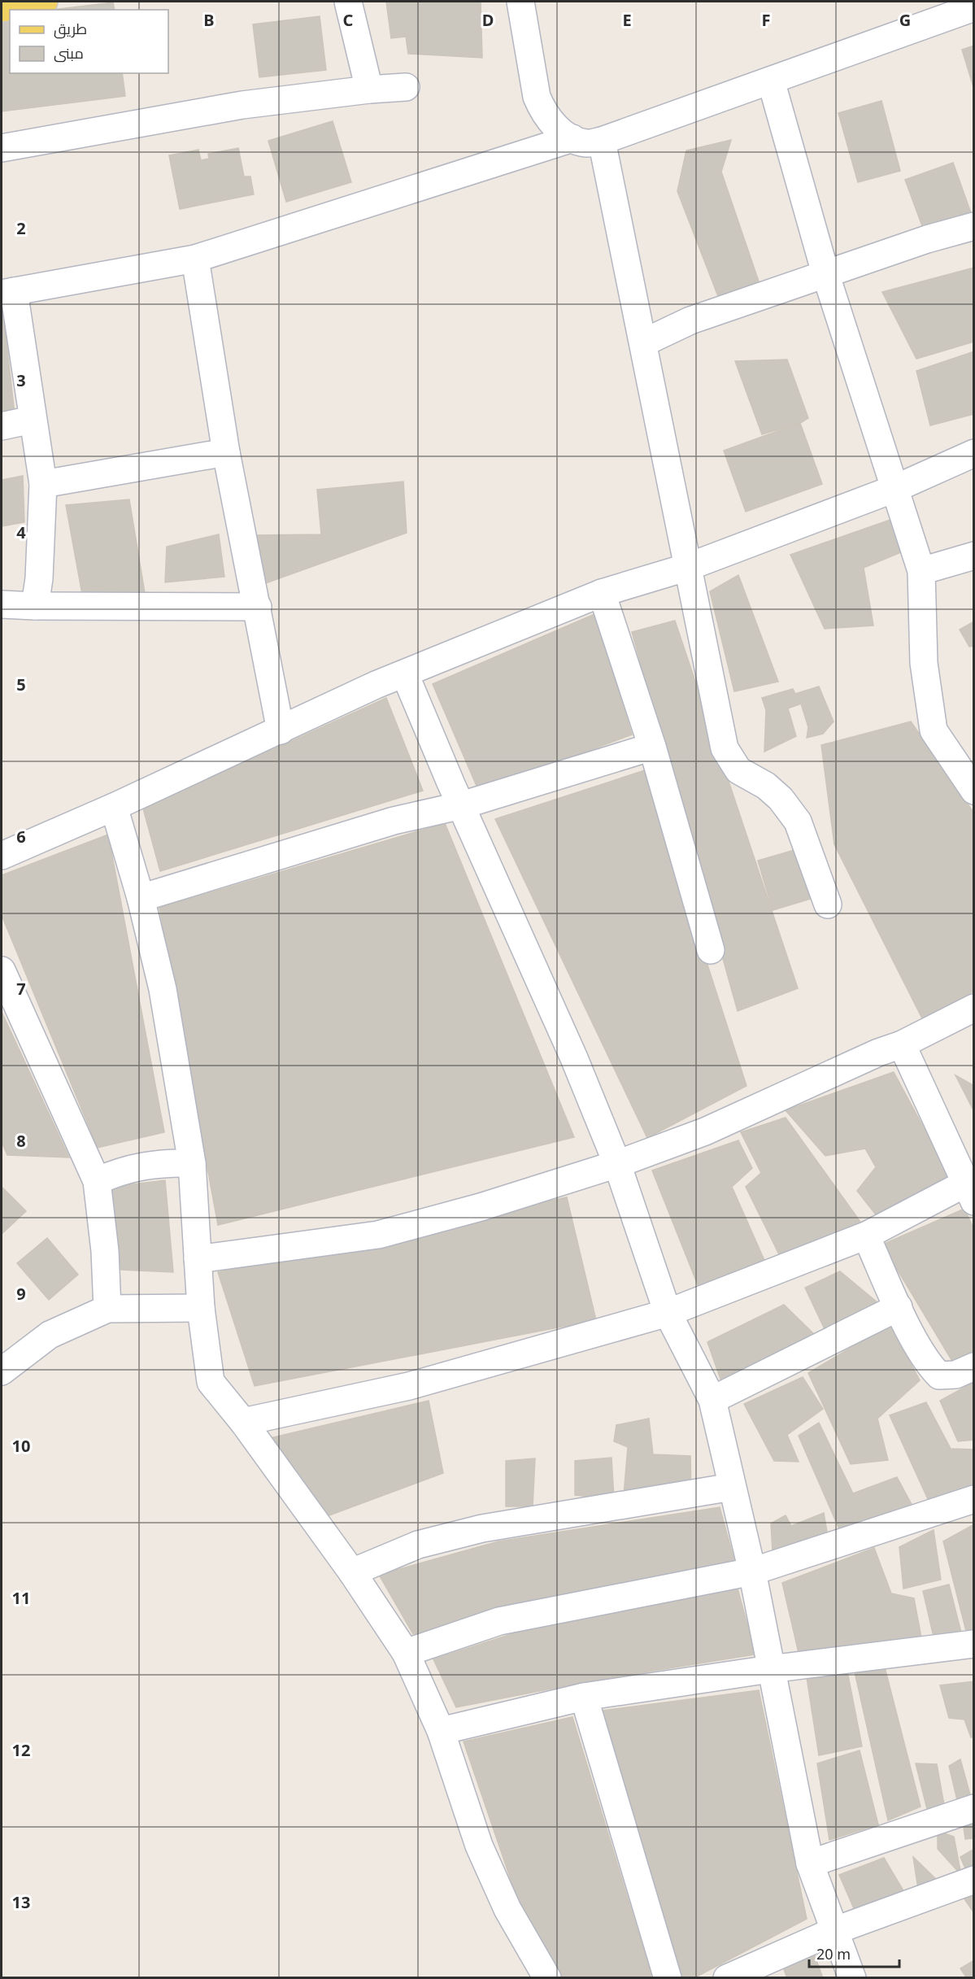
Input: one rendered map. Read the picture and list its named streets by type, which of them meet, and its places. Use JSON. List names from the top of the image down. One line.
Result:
{"legend":["طريق","مبنى"],"scale_bar":"20 m","grid":{"columns":["B","C","D","E","F","G"],"rows":["2","3","4","5","6","7","8","9","10","11","12","13"]}}
